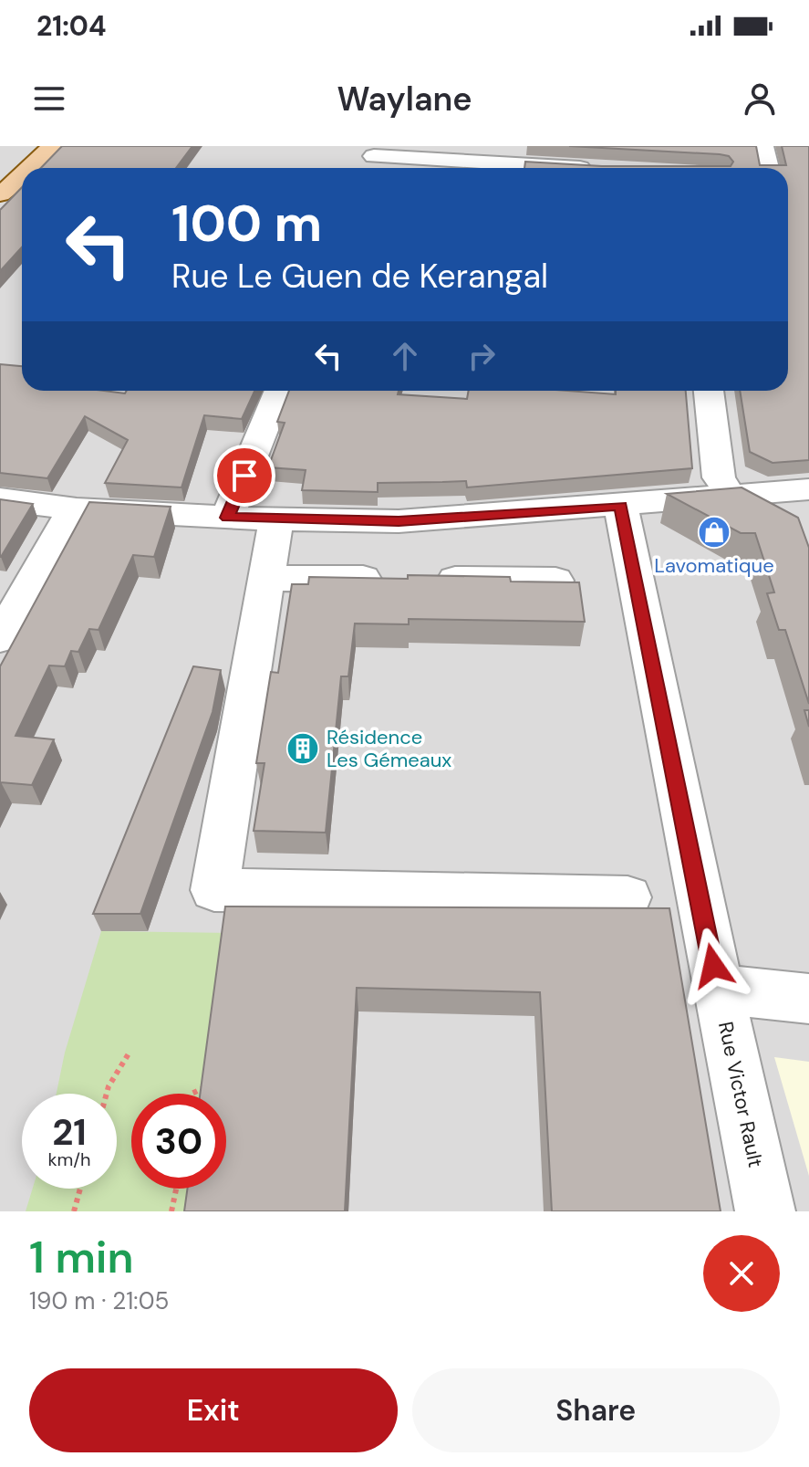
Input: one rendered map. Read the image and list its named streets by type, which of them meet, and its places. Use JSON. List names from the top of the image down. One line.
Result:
{"streets":{"street":["Rue Victor Rault"]},"places":{"shop":["Lavomatique"],"building":["Résidence Les Gémeaux"]},"page":{"status":"21:04","header":"Waylane","turn":["100 m","Rue Le Guen de Kerangal"],"speed":"21 km/h","limit":"30","heading":["1 min","190 m · 21:05"],"buttons":["Exit","Share"]}}
